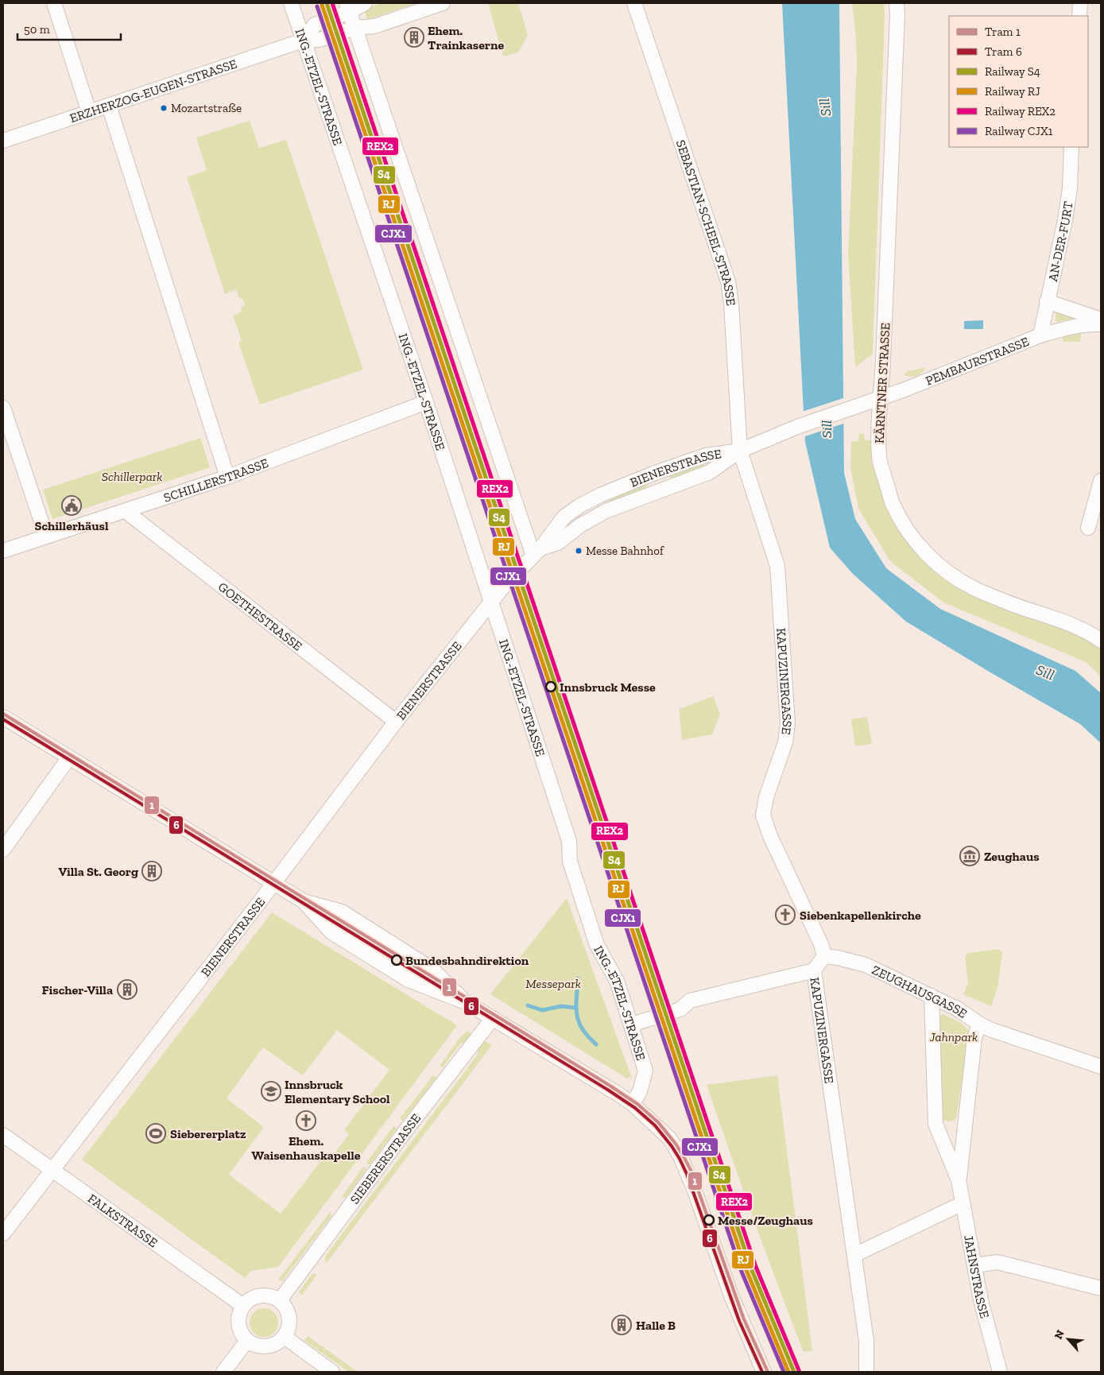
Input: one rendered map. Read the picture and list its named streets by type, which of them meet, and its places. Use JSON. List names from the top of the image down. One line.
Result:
{"streets":{"street":["ING.-ETZEL-STRASSE","ERZHERZOG-EUGEN-STRASSE","SEBASTIAN-SCHEEL-STRASSE","AN-DER-FURT","PEMBAURSTRASSE","KÄRNTNER STRASSE","BIENERSTRASSE","SCHILLERSTRASSE","GOETHESTRASSE","KAPUZINERGASSE","ZEUGHAUSGASSE","SIEBERERSTRASSE","FALKSTRASSE","JAHNSTRASSE"]},"crossings":[["ING.-ETZEL-STRASSE","ERZHERZOG-EUGEN-STRASSE"],["ING.-ETZEL-STRASSE","BIENERSTRASSE"],["ING.-ETZEL-STRASSE","SCHILLERSTRASSE"],["SEBASTIAN-SCHEEL-STRASSE","BIENERSTRASSE"],["SEBASTIAN-SCHEEL-STRASSE","KAPUZINERGASSE"],["AN-DER-FURT","PEMBAURSTRASSE"],["PEMBAURSTRASSE","KÄRNTNER STRASSE"],["PEMBAURSTRASSE","BIENERSTRASSE"],["BIENERSTRASSE","GOETHESTRASSE"],["BIENERSTRASSE","KAPUZINERGASSE"],["BIENERSTRASSE","FALKSTRASSE"],["SCHILLERSTRASSE","GOETHESTRASSE"],["KAPUZINERGASSE","ZEUGHAUSGASSE"],["ZEUGHAUSGASSE","JAHNSTRASSE"],["SIEBERERSTRASSE","FALKSTRASSE"]],"water":["Sill"],"parks":["Schillerpark","Messepark","Jahnpark"],"places":{"building":["Ehem. Trainkaserne","Villa St. Georg","Fischer-Villa","Halle B"],"other":["Mozartstraße","Messe Bahnhof","Innsbruck Messe","Bundesbahndirektion","Messe/Zeughaus"],"public building":["Schillerhäusl"],"museum":["Zeughaus"],"church":["Siebenkapellenkirche","Ehem. Waisenhauskapelle"],"school or university":["Innsbruck Elementary School"],"sports":["Siebererplatz"]},"lines":["rail line S4","rail line REX2","rail line RJ","rail line CJX1","tram line 1","tram line 6"],"legend":["Tram 1","Tram 6","Railway S4","Railway RJ","Railway REX2","Railway CJX1"],"scale_bar":"50 m","north":"top left"}
